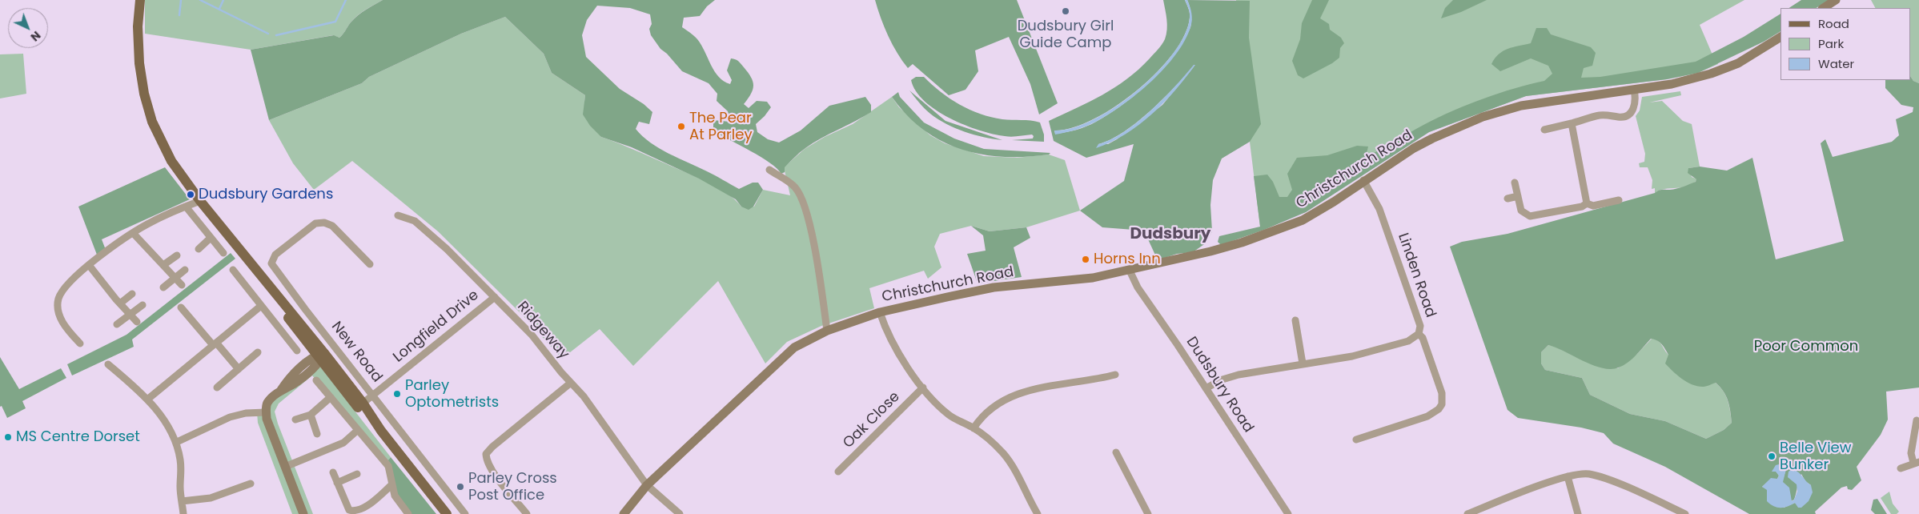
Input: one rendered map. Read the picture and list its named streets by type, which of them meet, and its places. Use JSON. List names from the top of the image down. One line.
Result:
{"streets":{"main road":["Christchurch Road"],"street":["Linden Road","Longfield Drive","Ridgeway","New Road","Dudsbury Road","Oak Close"]},"crossings":[["Christchurch Road","Linden Road"],["Christchurch Road","Ridgeway"],["Christchurch Road","Dudsbury Road"],["Linden Road","Dudsbury Road"],["Longfield Drive","Ridgeway"],["Longfield Drive","New Road"]],"districts":["Dudsbury"],"parks":["Poor Common"],"places":["Dudsbury Girl Guide Camp","The Pear At Parley","Dudsbury Gardens","Horns Inn","Parley Optometrists","MS Centre Dorset","Belle View Bunker","Parley Cross Post Office"],"legend":["Road","Park","Water"],"north":"bottom right"}
